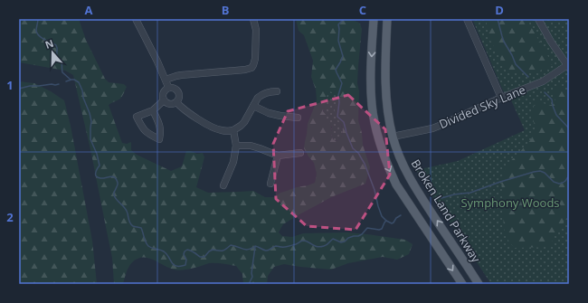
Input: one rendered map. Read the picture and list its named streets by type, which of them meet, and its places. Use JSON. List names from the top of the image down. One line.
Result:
{"streets":{"main road":["Broken Land Parkway"],"street":["Divided Sky Lane"]},"crossings":[["Divided Sky Lane","Broken Land Parkway"]],"parks":["Symphony Woods"],"north":"top","grid":{"columns":["A","B","C","D"],"rows":["1","2"]}}
